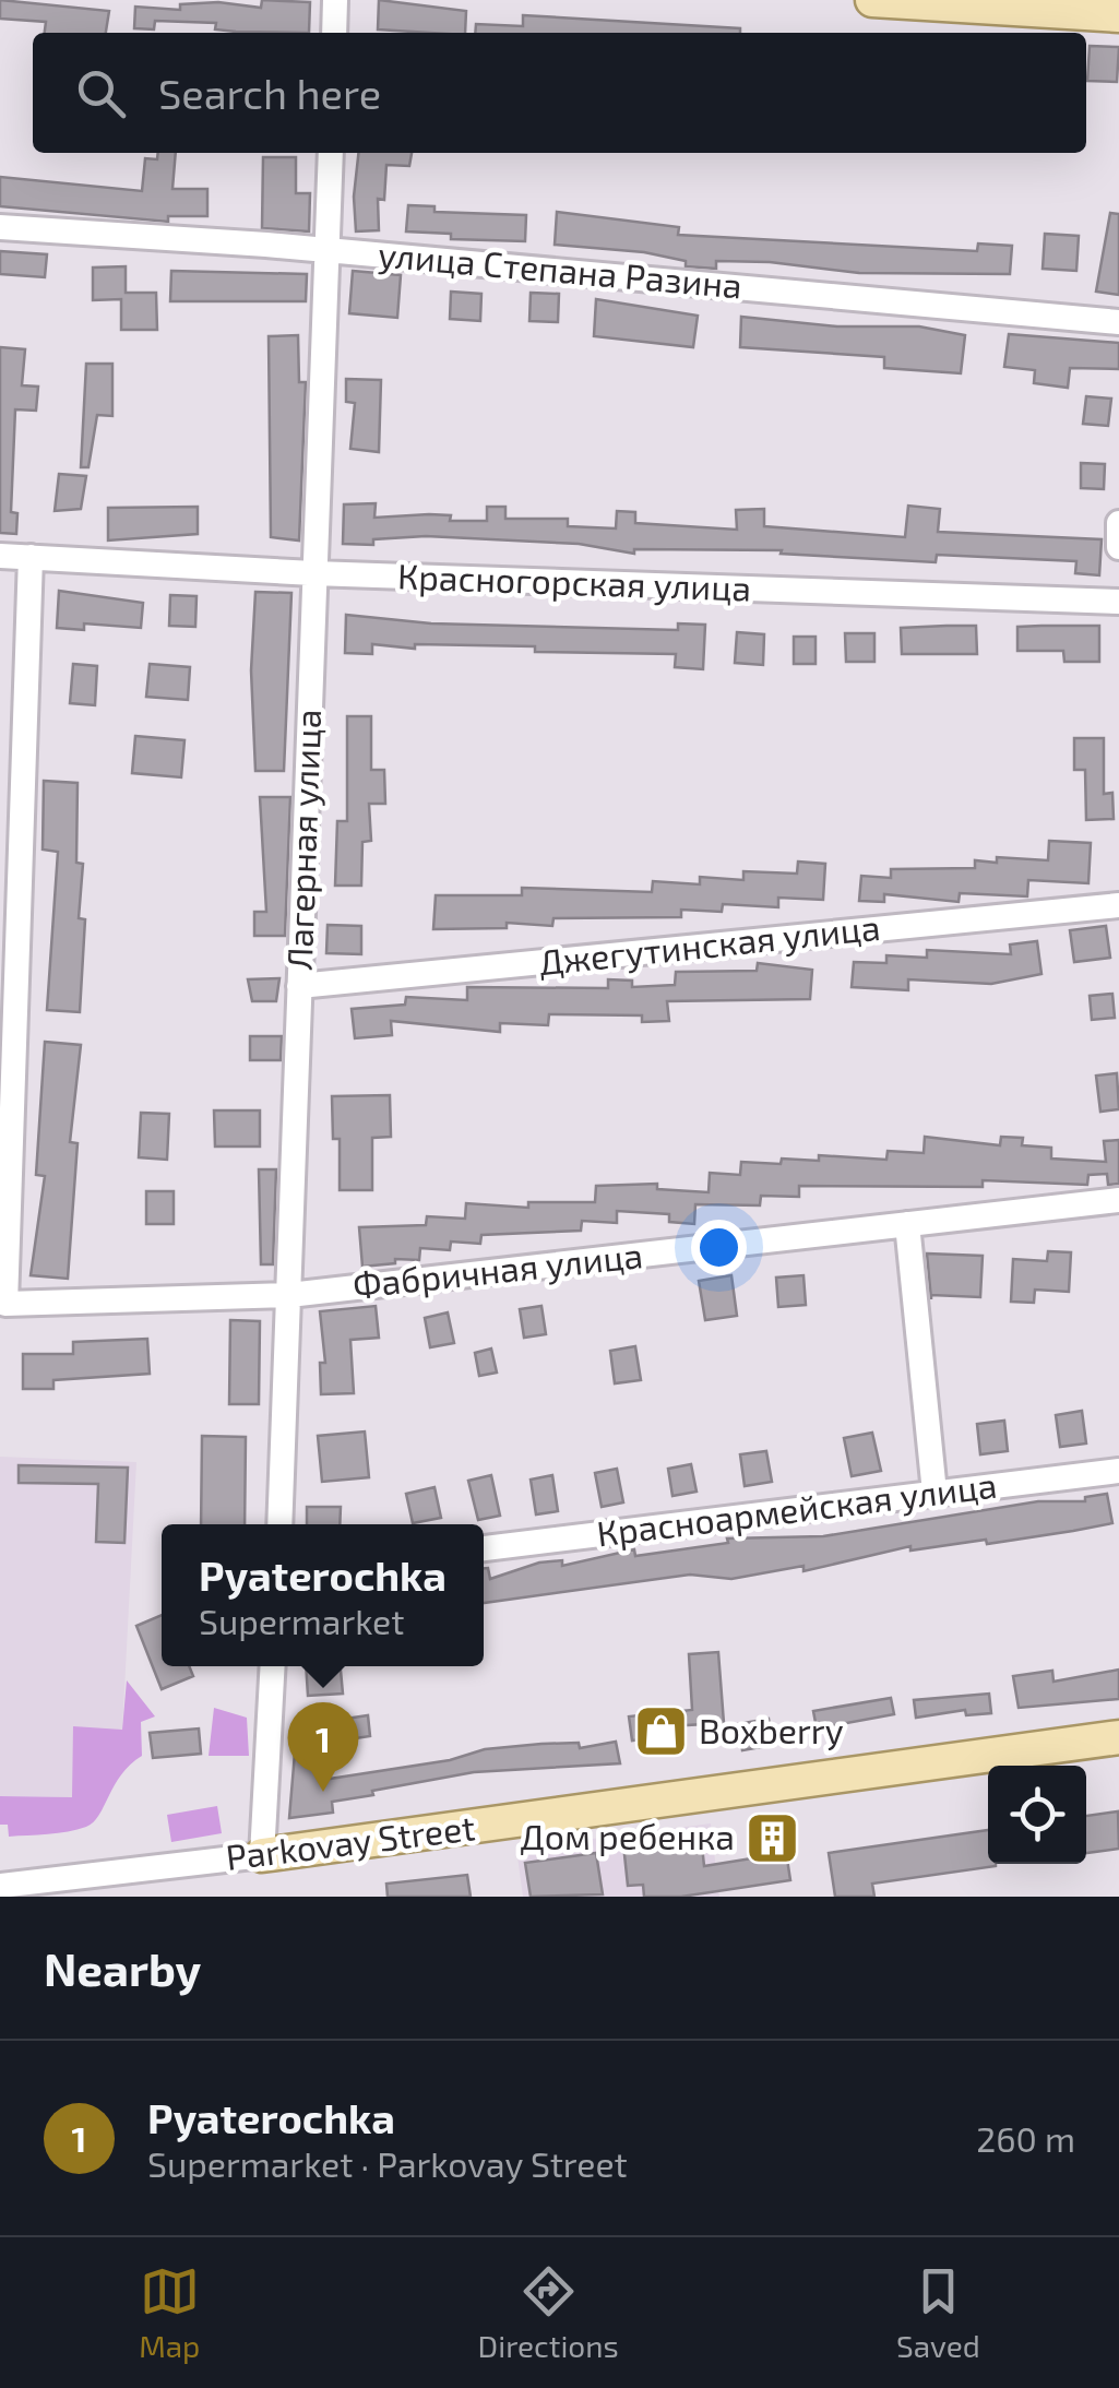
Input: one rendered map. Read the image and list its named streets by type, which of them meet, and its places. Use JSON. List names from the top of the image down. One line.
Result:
{"streets":{"main road":["Parkovay Street"],"street":["улица Степана Разина","Красногорская улица","Лагерная улица","Джегутинская улица","Фабричная улица","Красноармейская улица"]},"crossings":[["улица Степана Разина","Лагерная улица"],["Красногорская улица","Лагерная улица"],["Красногорская улица","Фабричная улица"],["Лагерная улица","Джегутинская улица"],["Лагерная улица","Фабричная улица"]],"places":{"shop":["Boxberry"],"building":["Дом ребенка"]},"page":{"search":"Search here","popup":["Pyaterochka","Supermarket"],"pins":"1","heading":"Nearby","list":[{"mark":"1","name":"Pyaterochka","note":"Supermarket · Parkovay Street","value":"260 m"}],"nav":["Map","Directions","Saved"]}}
